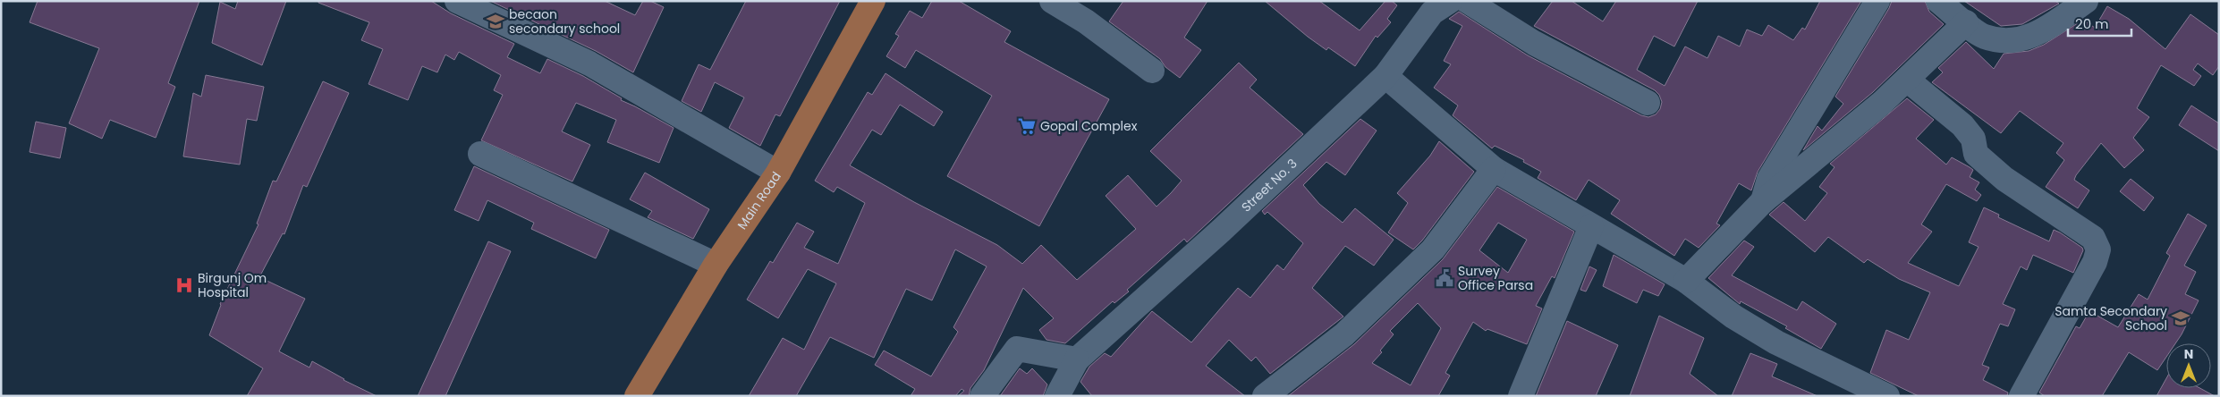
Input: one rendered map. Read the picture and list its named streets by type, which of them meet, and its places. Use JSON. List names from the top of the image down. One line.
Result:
{"streets":{"main road":["Main Road"],"street":["Street No. 3"]},"places":{"school or university":["becaon secondary school","Samta Secondary School"],"supermarket":["Gopal Complex"],"public building":["Survey Office Parsa"],"hospital":["Birgunj Om Hospital"]},"scale_bar":"20 m","north":"top"}
